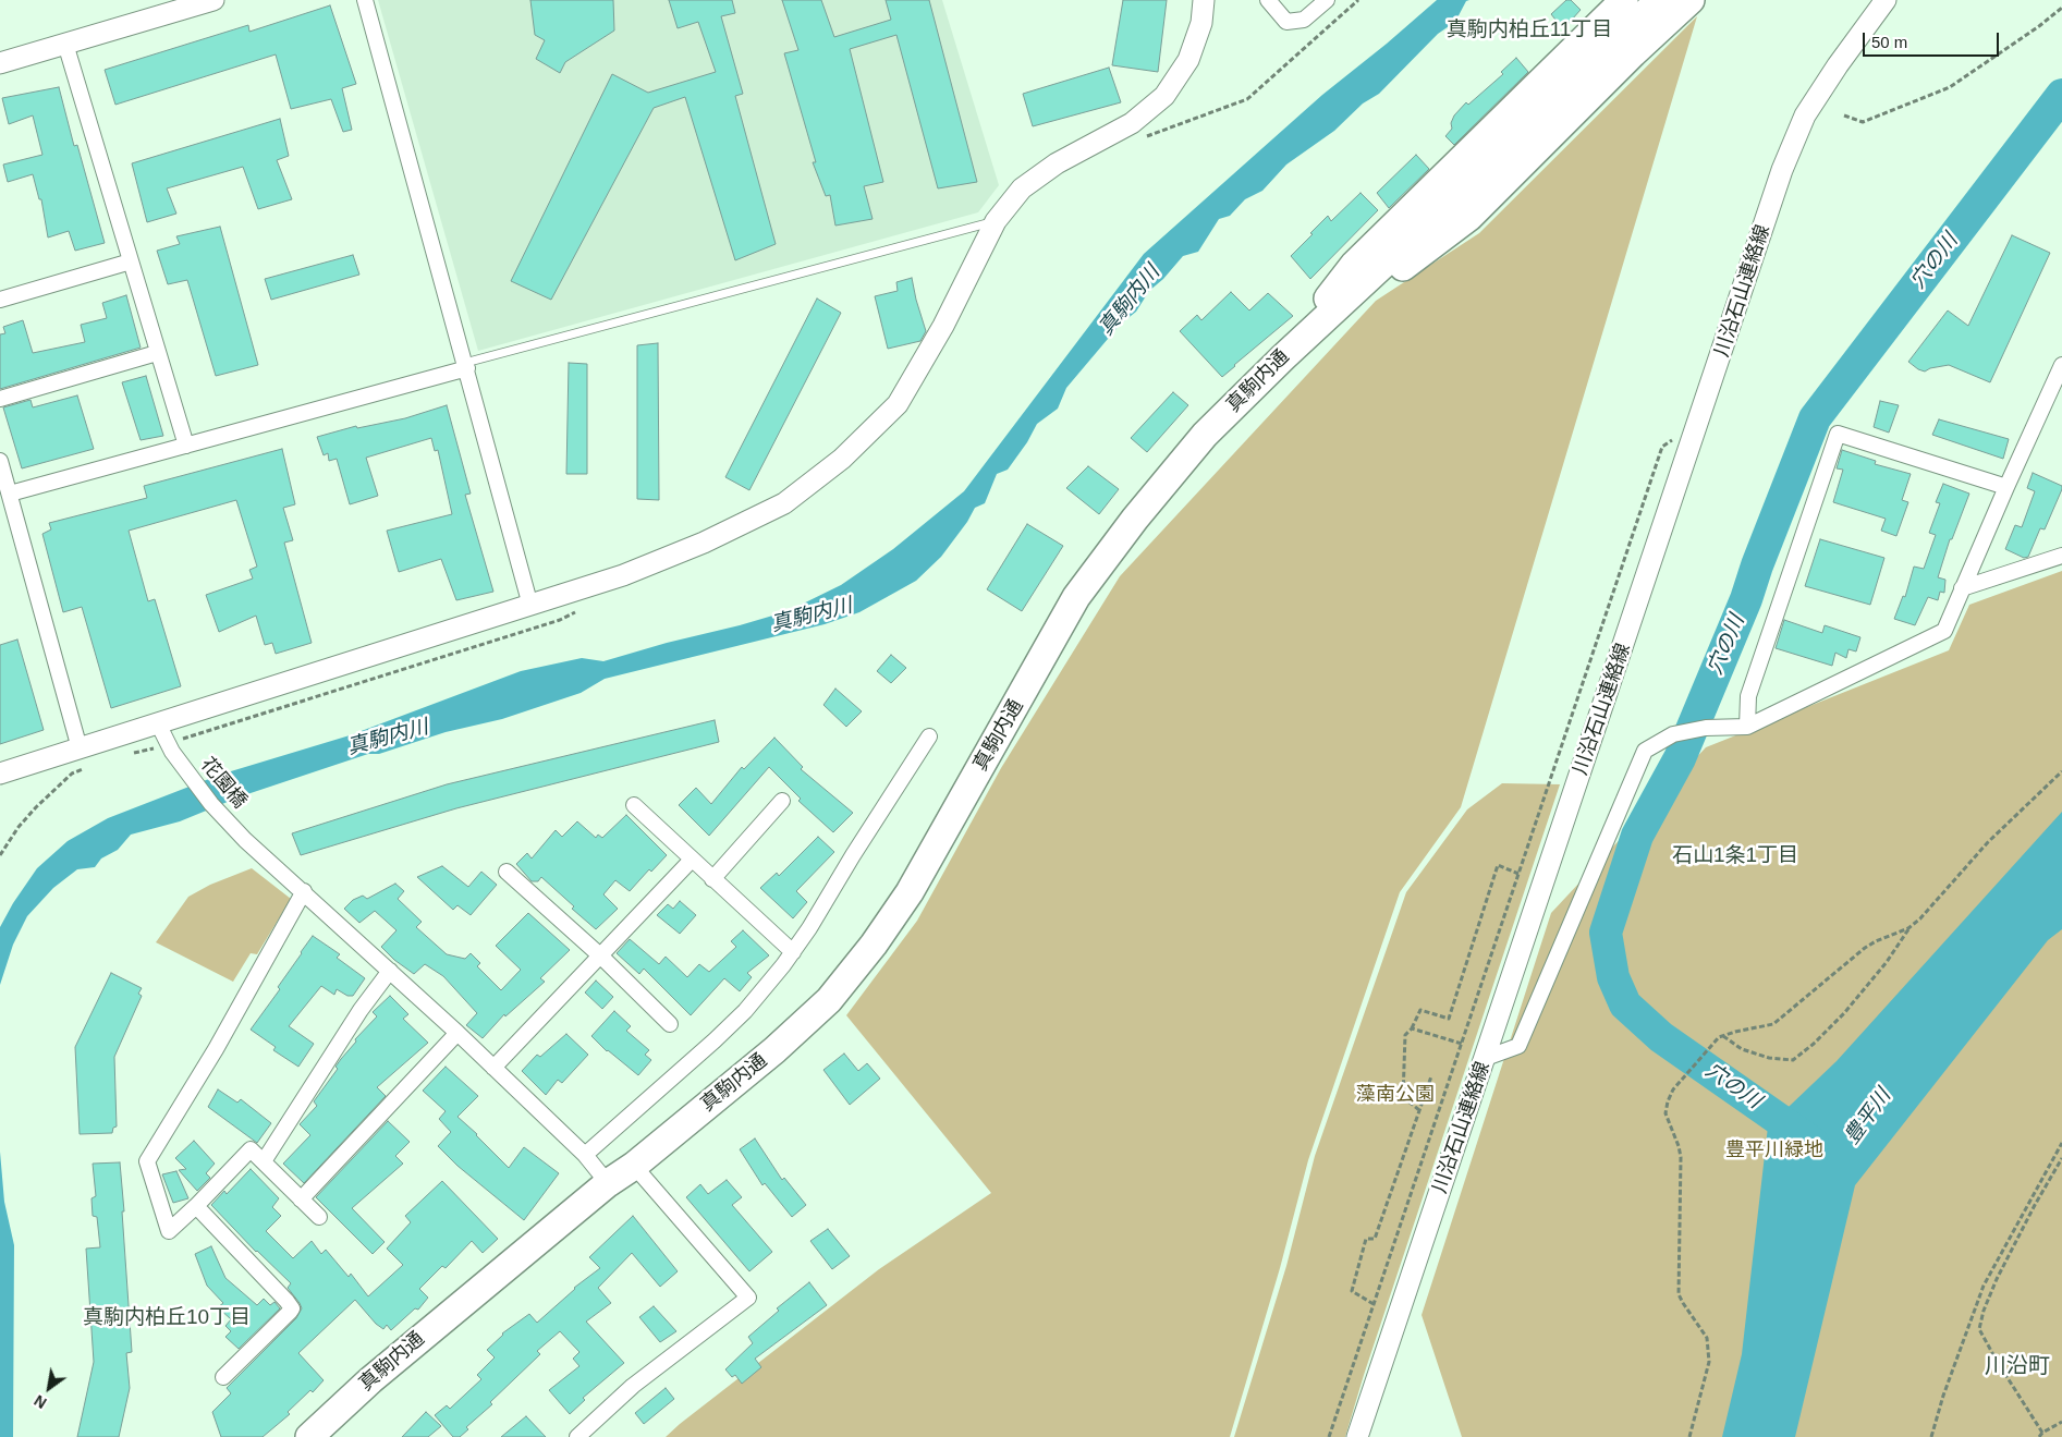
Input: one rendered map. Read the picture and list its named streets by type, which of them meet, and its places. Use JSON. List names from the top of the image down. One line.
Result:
{"streets":{"highway":["真駒内通"],"street":["川沿石山連絡線","花園橋"]},"crossings":[["真駒内通","花園橋"]],"districts":["真駒内柏丘11丁目","石山1条1丁目","真駒内柏丘10丁目","川沿町"],"water":["穴の川","真駒内川","豊平川"],"parks":["藻南公園","豊平川緑地"],"scale_bar":"50 m","north":"bottom left"}
